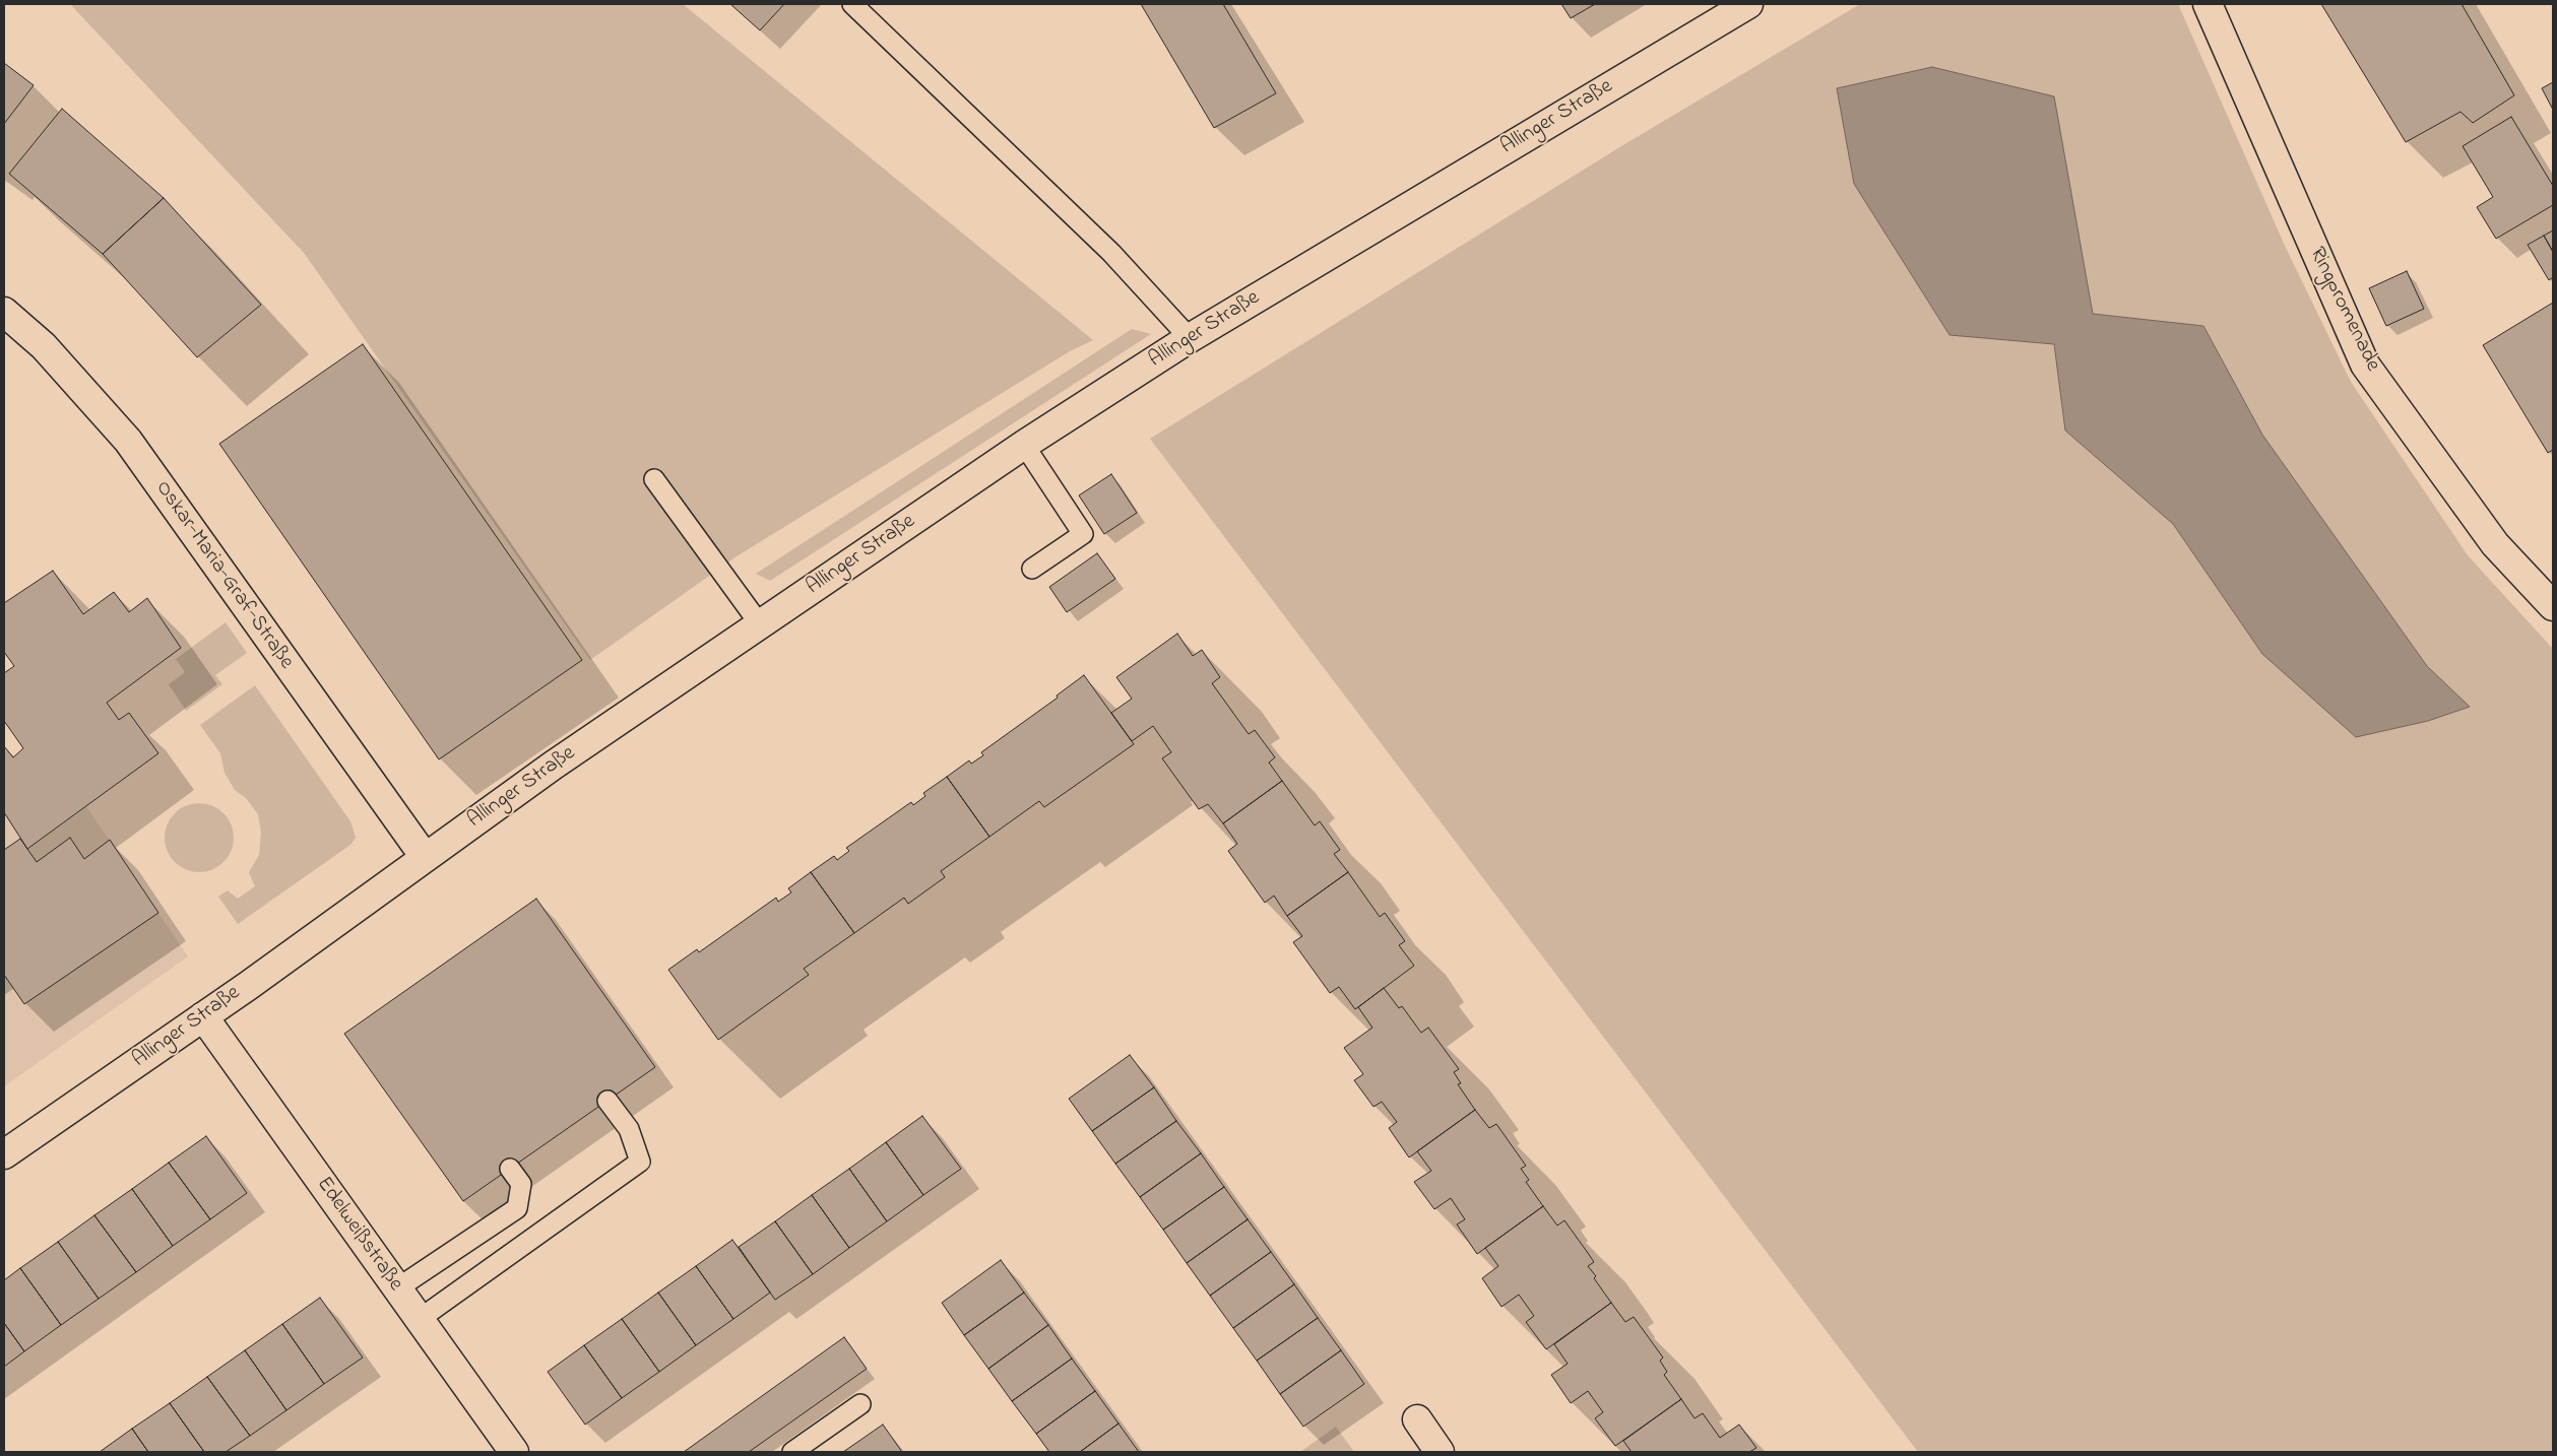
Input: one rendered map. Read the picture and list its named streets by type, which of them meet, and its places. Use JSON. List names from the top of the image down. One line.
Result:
{"streets":{"street":["Allinger Straße","Ringpromenade","Oskar-Maria-Graf-Straße","Edelweißstraße"]},"crossings":[["Allinger Straße","Oskar-Maria-Graf-Straße"],["Allinger Straße","Edelweißstraße"]]}
